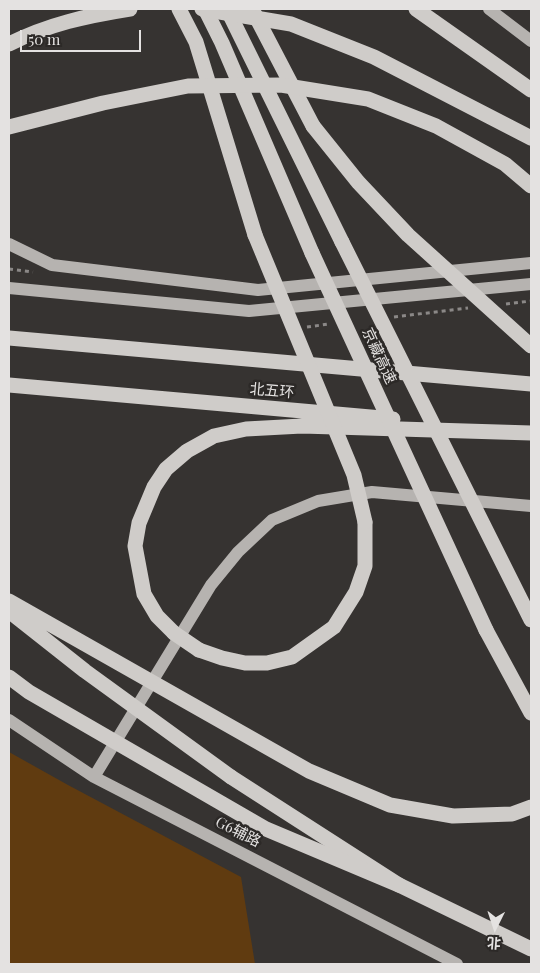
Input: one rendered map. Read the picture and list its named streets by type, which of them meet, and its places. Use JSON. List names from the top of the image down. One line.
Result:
{"streets":{"highway":["京藏高速","北五环"],"main road":["G6辅路"]},"scale_bar":"50 m","north":"bottom"}
